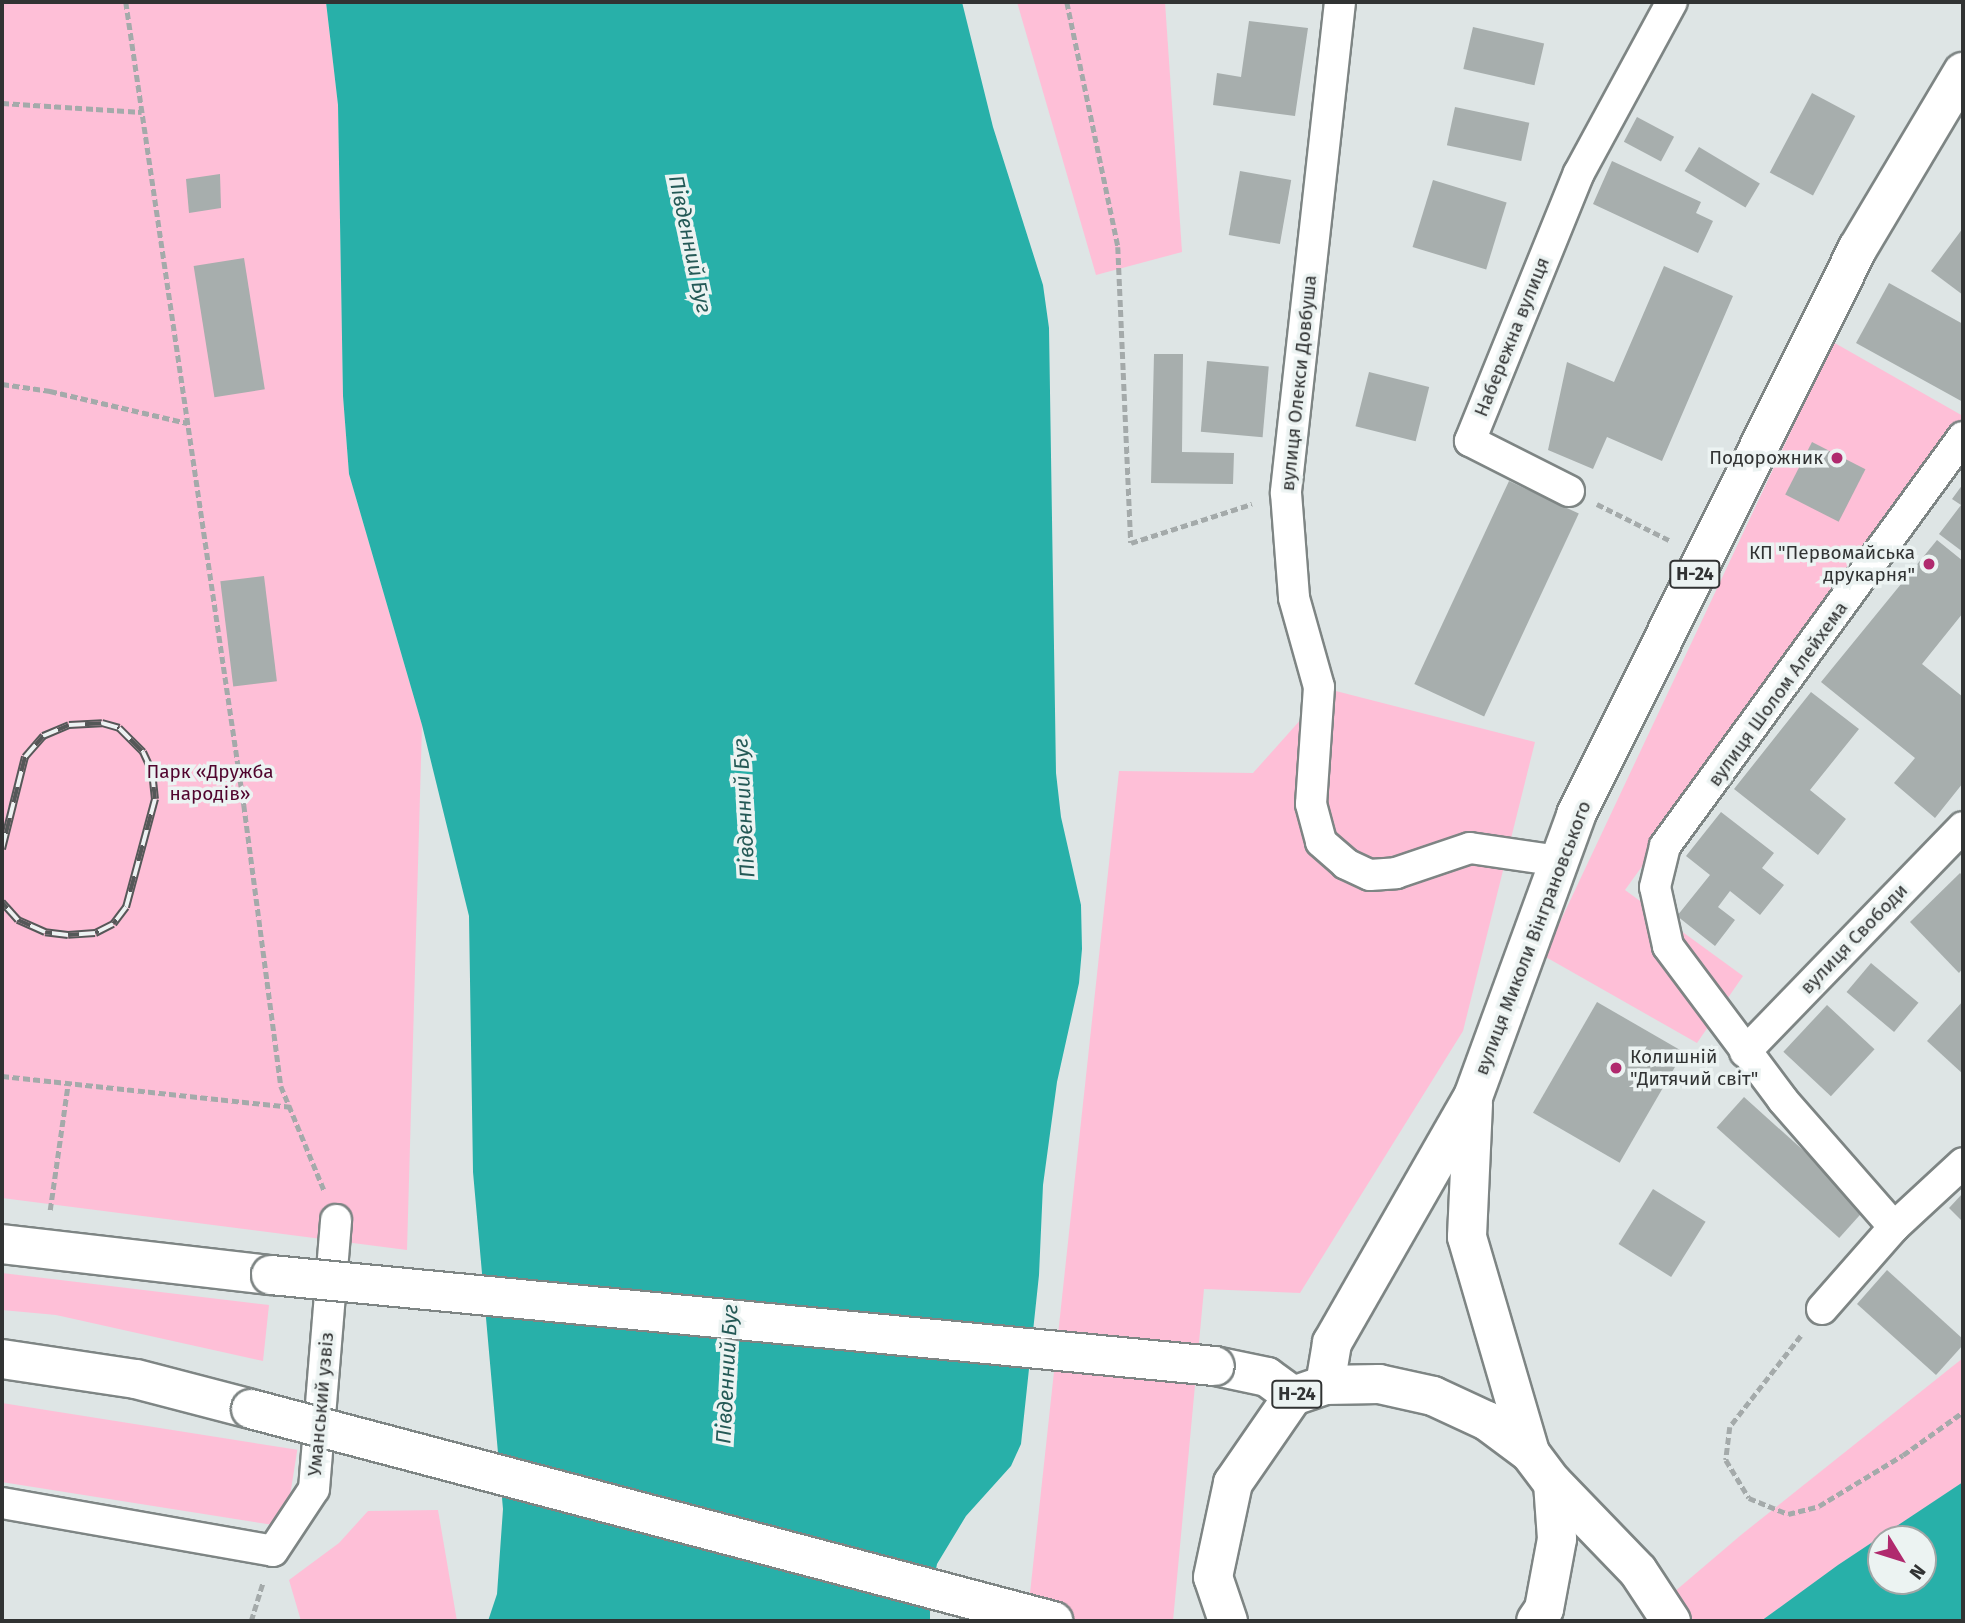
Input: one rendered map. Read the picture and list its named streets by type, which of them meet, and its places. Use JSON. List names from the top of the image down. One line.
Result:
{"streets":{"main road":["Н-24","вулиця Миколи Вінграновського"],"street":["Набережна вулиця","вулиця Олекси Довбуша","вулиця Шолом Алейхема","вулиця Свободи","Уманський узвіз"]},"crossings":[["вулиця Олекси Довбуша","вулиця Миколи Вінграновського"],["Н-24","вулиця Миколи Вінграновського"],["вулиця Шолом Алейхема","вулиця Свободи"]],"water":["Південний Буг"],"parks":["Парк «Дружба народів»"],"places":["Подорожник","КП \"Первомайська друкарня\"","Колишній \"Дитячий світ\""],"north":"bottom right"}
